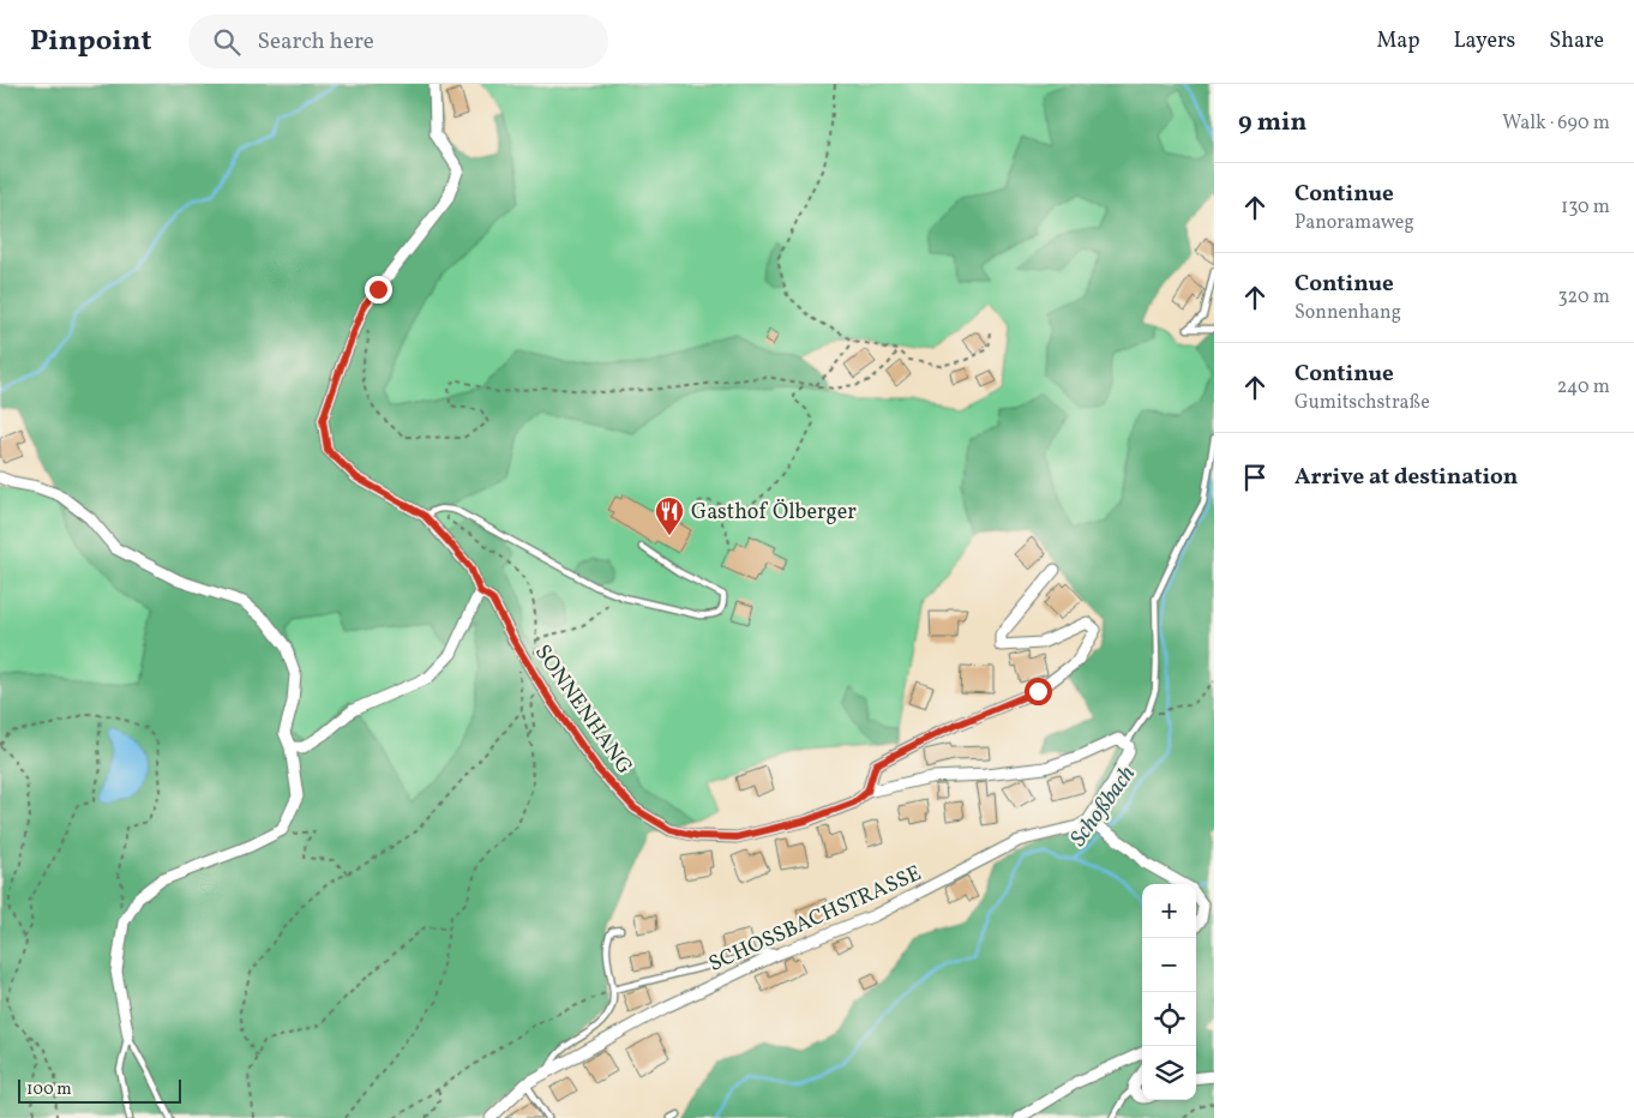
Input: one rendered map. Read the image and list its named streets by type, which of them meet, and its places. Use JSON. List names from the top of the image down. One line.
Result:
{"streets":{"street":["SONNENHANG","SCHOSSBACHSTRASSE"]},"water":["Schoßbach"],"places":{"restaurant":["Gasthof Ölberger"]},"scale_bar":"100 m","page":{"header":"Pinpoint","search":"Search here","nav":["Map","Layers","Share"],"heading":["9 min","Walk · 690 m"],"list":[["Continue","Panoramaweg","130 m"],["Continue","Sonnenhang","320 m"],["Continue","Gumitschstraße","240 m"],"Arrive at destination"],"map_buttons":["+","−"],"scale":"100 m"}}
